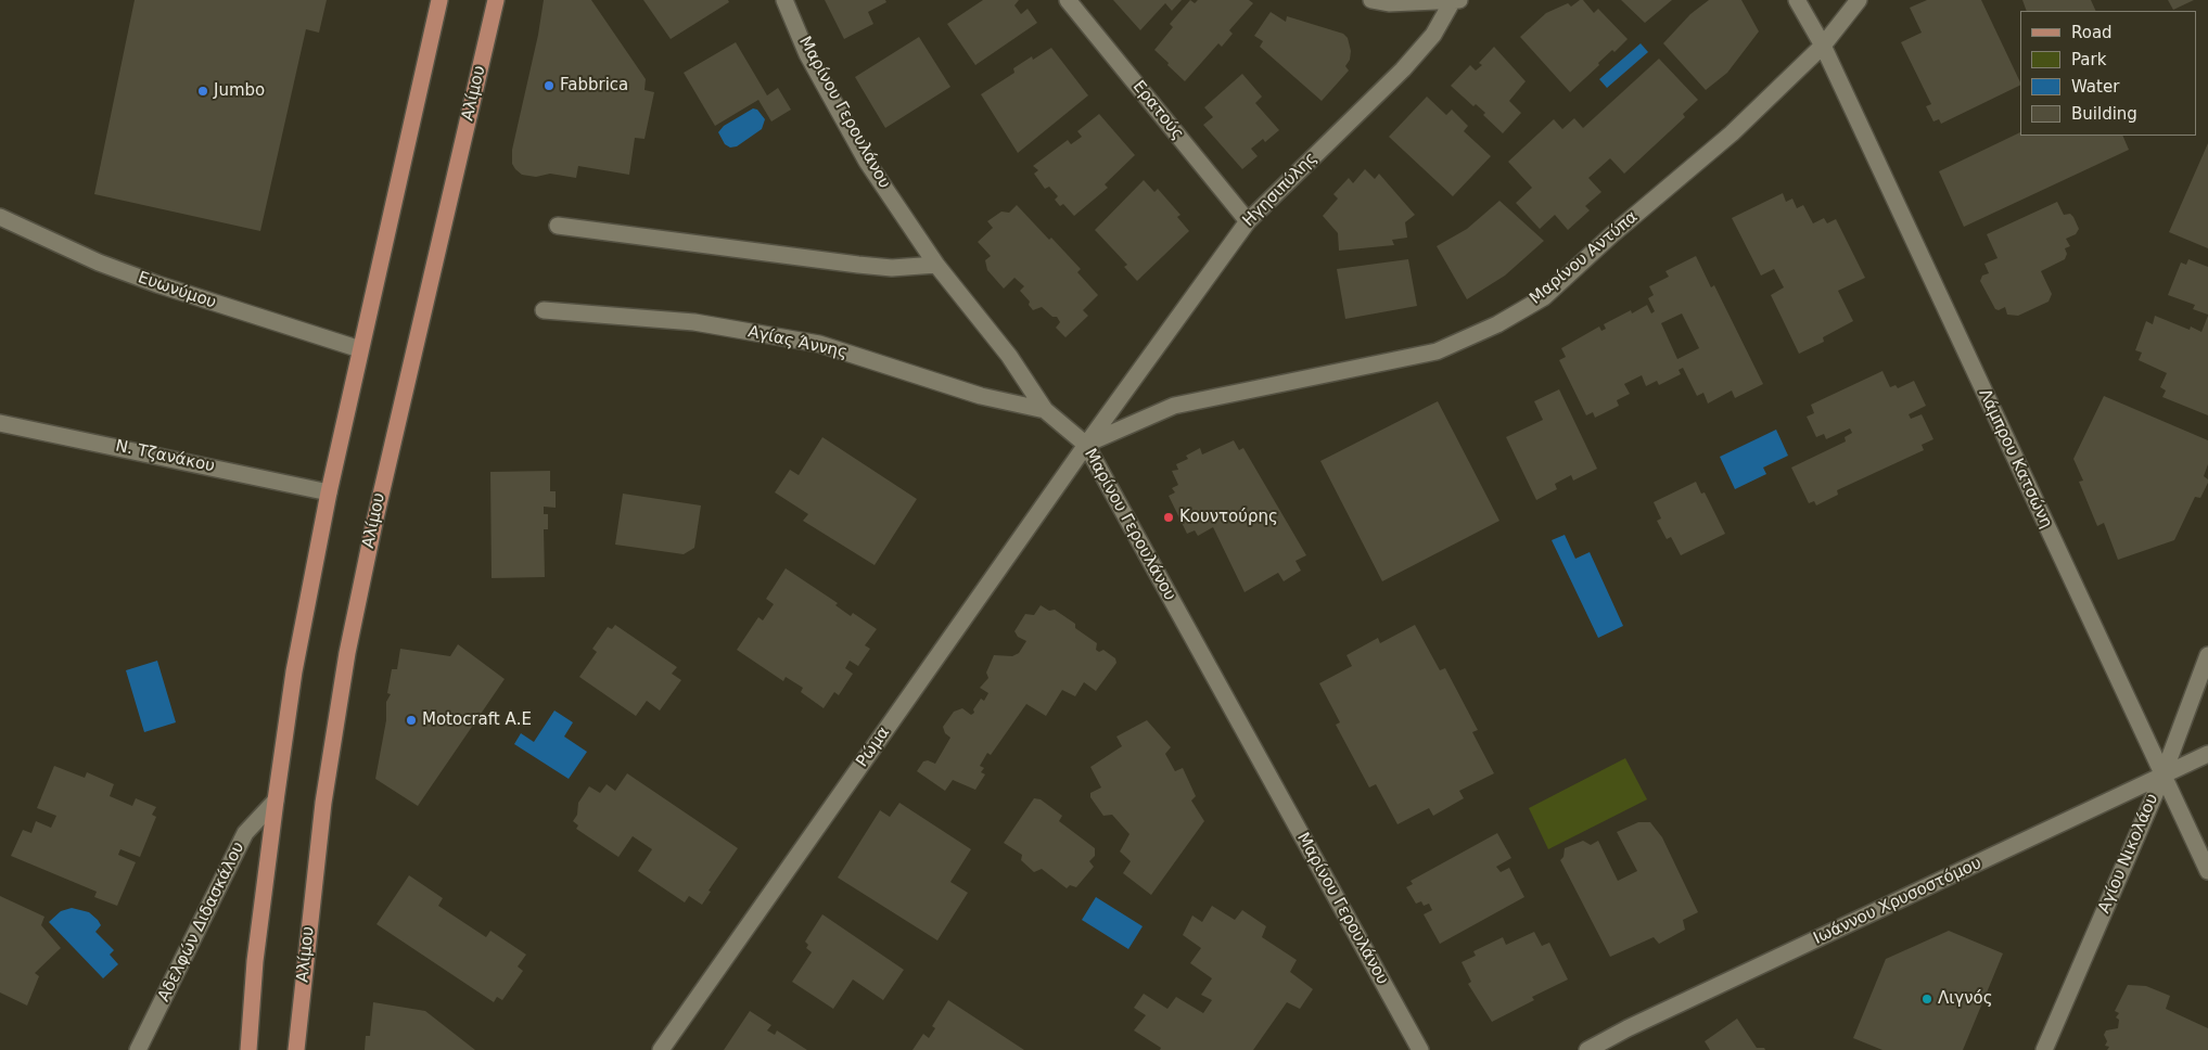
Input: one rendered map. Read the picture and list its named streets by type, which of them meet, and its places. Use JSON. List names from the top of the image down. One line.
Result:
{"streets":{"main road":["Αλίμου"],"street":["Ερατούς","Μαρίνου Γερουλάνου","Ηγησιπύλης","Μαρίνου Αντύπα","Ευωνύμου","Αγίας Άννης","Ν. Τζανάκου","Λάμπρου Κατσώνη","Ρώμα","Αγίου Νικολάου","Ιωάννου Χρυσοστόμου","Αδελφών Διδασκάλου"]},"crossings":[["Ερατούς","Ηγησιπύλης"],["Μαρίνου Γερουλάνου","Ηγησιπύλης"],["Μαρίνου Γερουλάνου","Μαρίνου Αντύπα"],["Μαρίνου Γερουλάνου","Αγίας Άννης"],["Μαρίνου Γερουλάνου","Ρώμα"],["Ηγησιπύλης","Μαρίνου Αντύπα"],["Ηγησιπύλης","Ρώμα"],["Μαρίνου Αντύπα","Λάμπρου Κατσώνη"],["Μαρίνου Αντύπα","Ρώμα"],["Λάμπρου Κατσώνη","Αγίου Νικολάου"],["Λάμπρου Κατσώνη","Ιωάννου Χρυσοστόμου"],["Αγίου Νικολάου","Ιωάννου Χρυσοστόμου"]],"places":["Fabbrica","Jumbo","Κουντούρης","Motocraft Α.Ε","Λιγνός"],"legend":["Road","Park","Water","Building"]}
